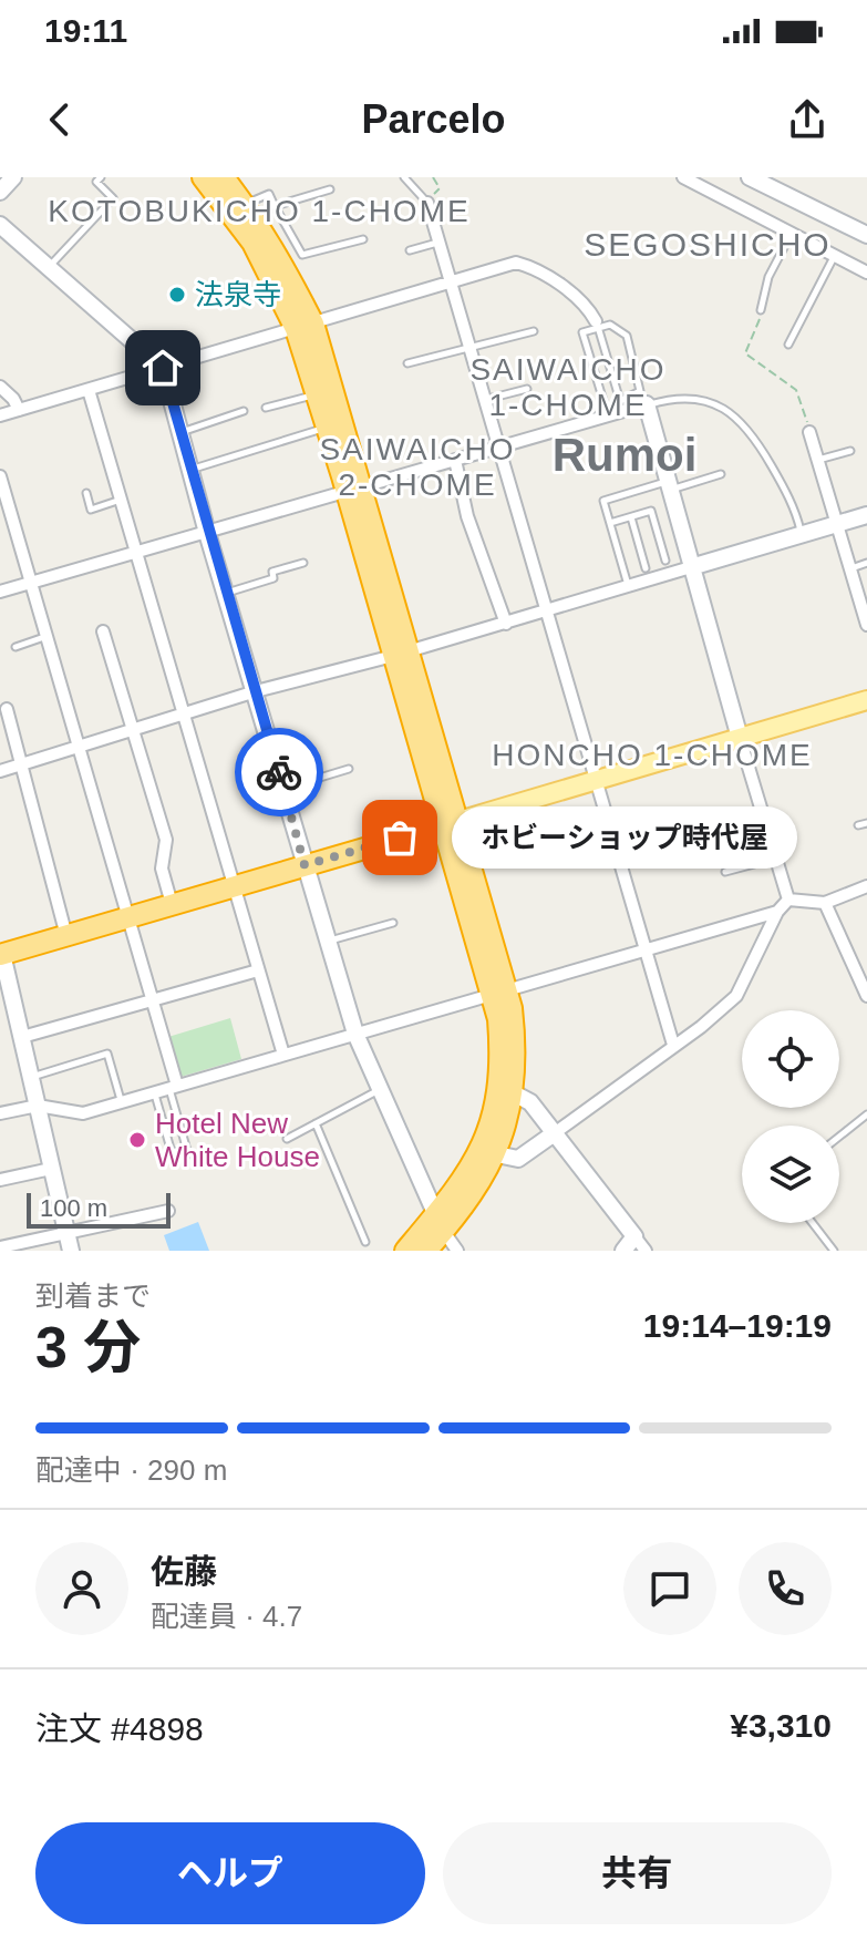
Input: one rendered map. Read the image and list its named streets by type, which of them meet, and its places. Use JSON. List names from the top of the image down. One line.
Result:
{"districts":["KOTOBUKICHO 1-CHOME","SEGOSHICHO","SAIWAICHO 1-CHOME","SAIWAICHO 2-CHOME","Rumoi","HONCHO 1-CHOME"],"places":["法泉寺","ホビーショップ時代屋","Hotel New White House"],"scale_bar":"100 m","page":{"status":"19:11","header":"Parcelo","bubble":"ホビーショップ時代屋","scale":"100 m","heading":["3 分","到着まで","19:14–19:19"],"panel":["佐藤","配達員 · 4.7","注文 #4898","¥3,310"],"bar":"配達中 · 290 m","buttons":["ヘルプ","共有"]}}
